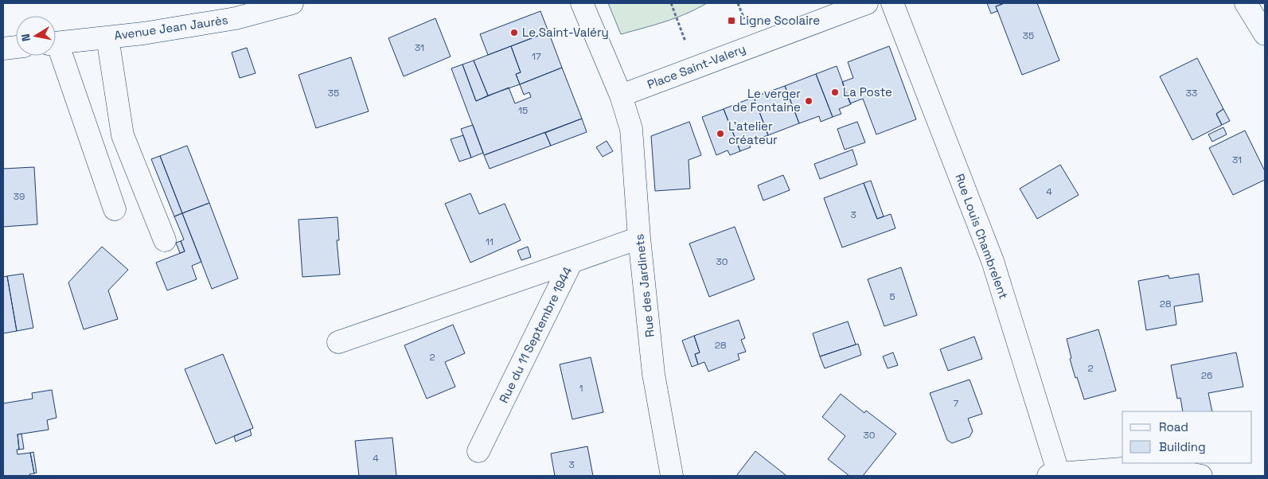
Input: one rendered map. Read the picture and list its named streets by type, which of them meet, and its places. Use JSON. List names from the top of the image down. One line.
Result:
{"streets":{"street":["Avenue Jean Jaurès","Place Saint-Valery","Rue Louis Chambrelent","Rue des Jardinets","Rue du 11 Septembre 1944"]},"crossings":[["Place Saint-Valery","Rue des Jardinets"],["Rue des Jardinets","Rue du 11 Septembre 1944"]],"places":{"transit":["Ligne Scolaire"],"other":["Le Saint-Valéry","La Poste","Le verger de Fontaine","L'atelier créateur"]},"house_numbers":["35","31","17","35","33","15","31","4","39","3","11","30","5","28","28","2","2","26","1","7","30","4","3"],"legend":["Road","Building"],"north":"left"}
